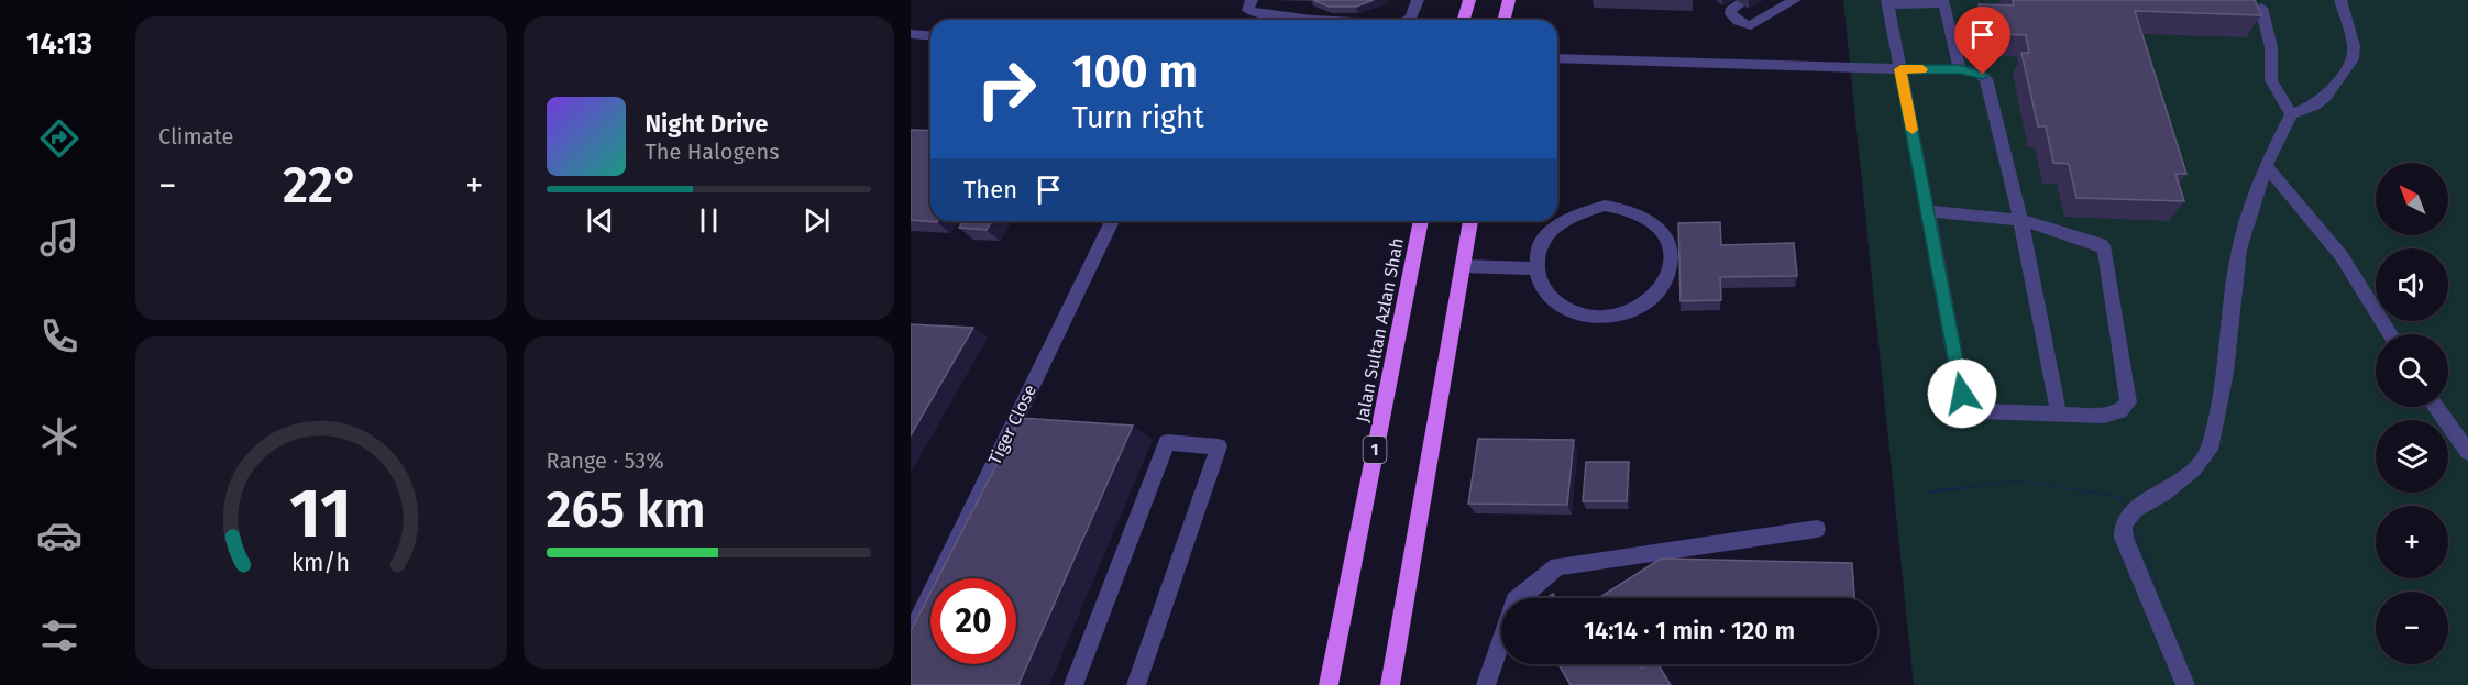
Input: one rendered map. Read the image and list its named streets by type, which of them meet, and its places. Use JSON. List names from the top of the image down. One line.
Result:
{"streets":{"main road":["Jalan Sultan Azlan Shah","1"],"street":["Tiger Close"]},"north":"top left","page":{"tabs":"14:13","tile":["Climate",["Range · 53%","265 km"]],"turn":["100 m","Turn right"],"song":["Night Drive","The Halogens"],"then":"Then","heat":["−","22°","+"],"map_buttons":["+","−"],"limit":"20","trip":"14:14 · 1 min · 120 m","gauge":["11","km/h"]}}
